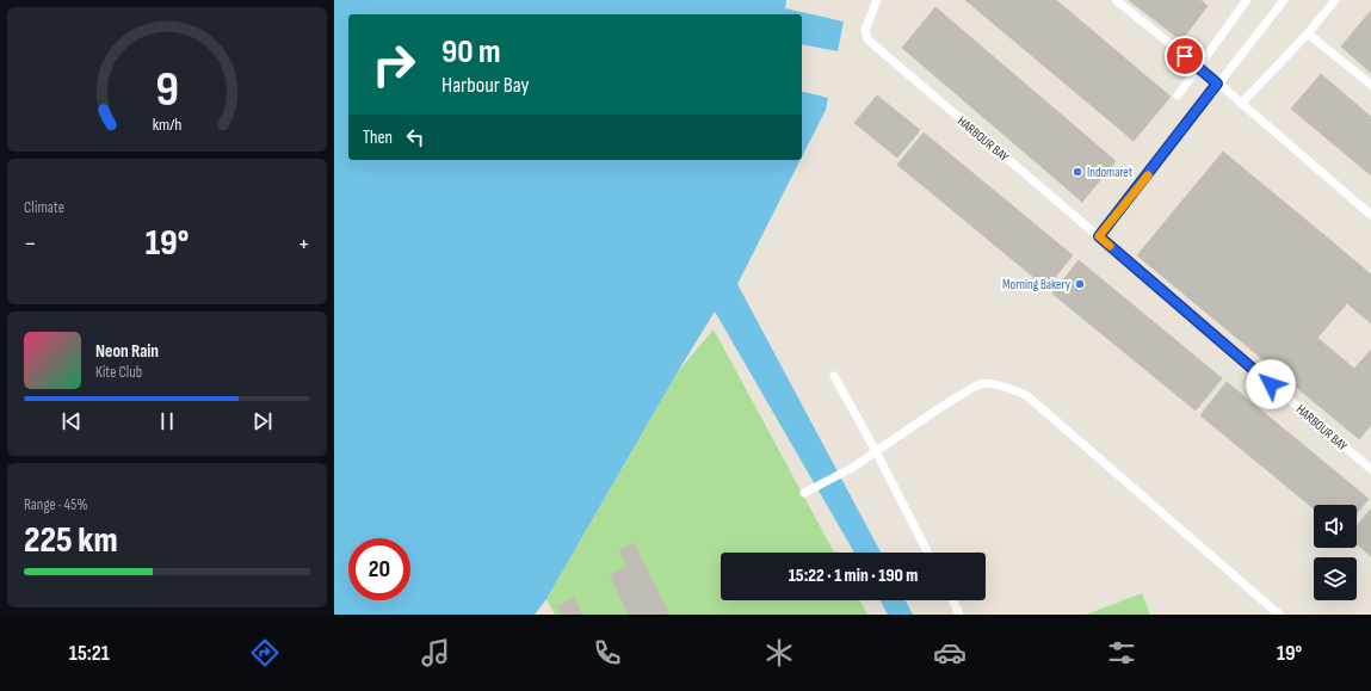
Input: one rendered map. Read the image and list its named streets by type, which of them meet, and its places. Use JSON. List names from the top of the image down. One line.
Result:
{"streets":{"lane":["HARBOUR BAY"]},"places":["Indomaret","Morning Bakery"],"page":{"turn":["90 m","Harbour Bay"],"then":"Then","tile":["Climate",["Range · 45%","225 km"]],"heat":["−","19°","+"],"song":["Neon Rain","Kite Club"],"limit":"20","trip":"15:22 · 1 min · 190 m","tabs":["15:21","19°"],"gauge":["9","km/h"]}}
